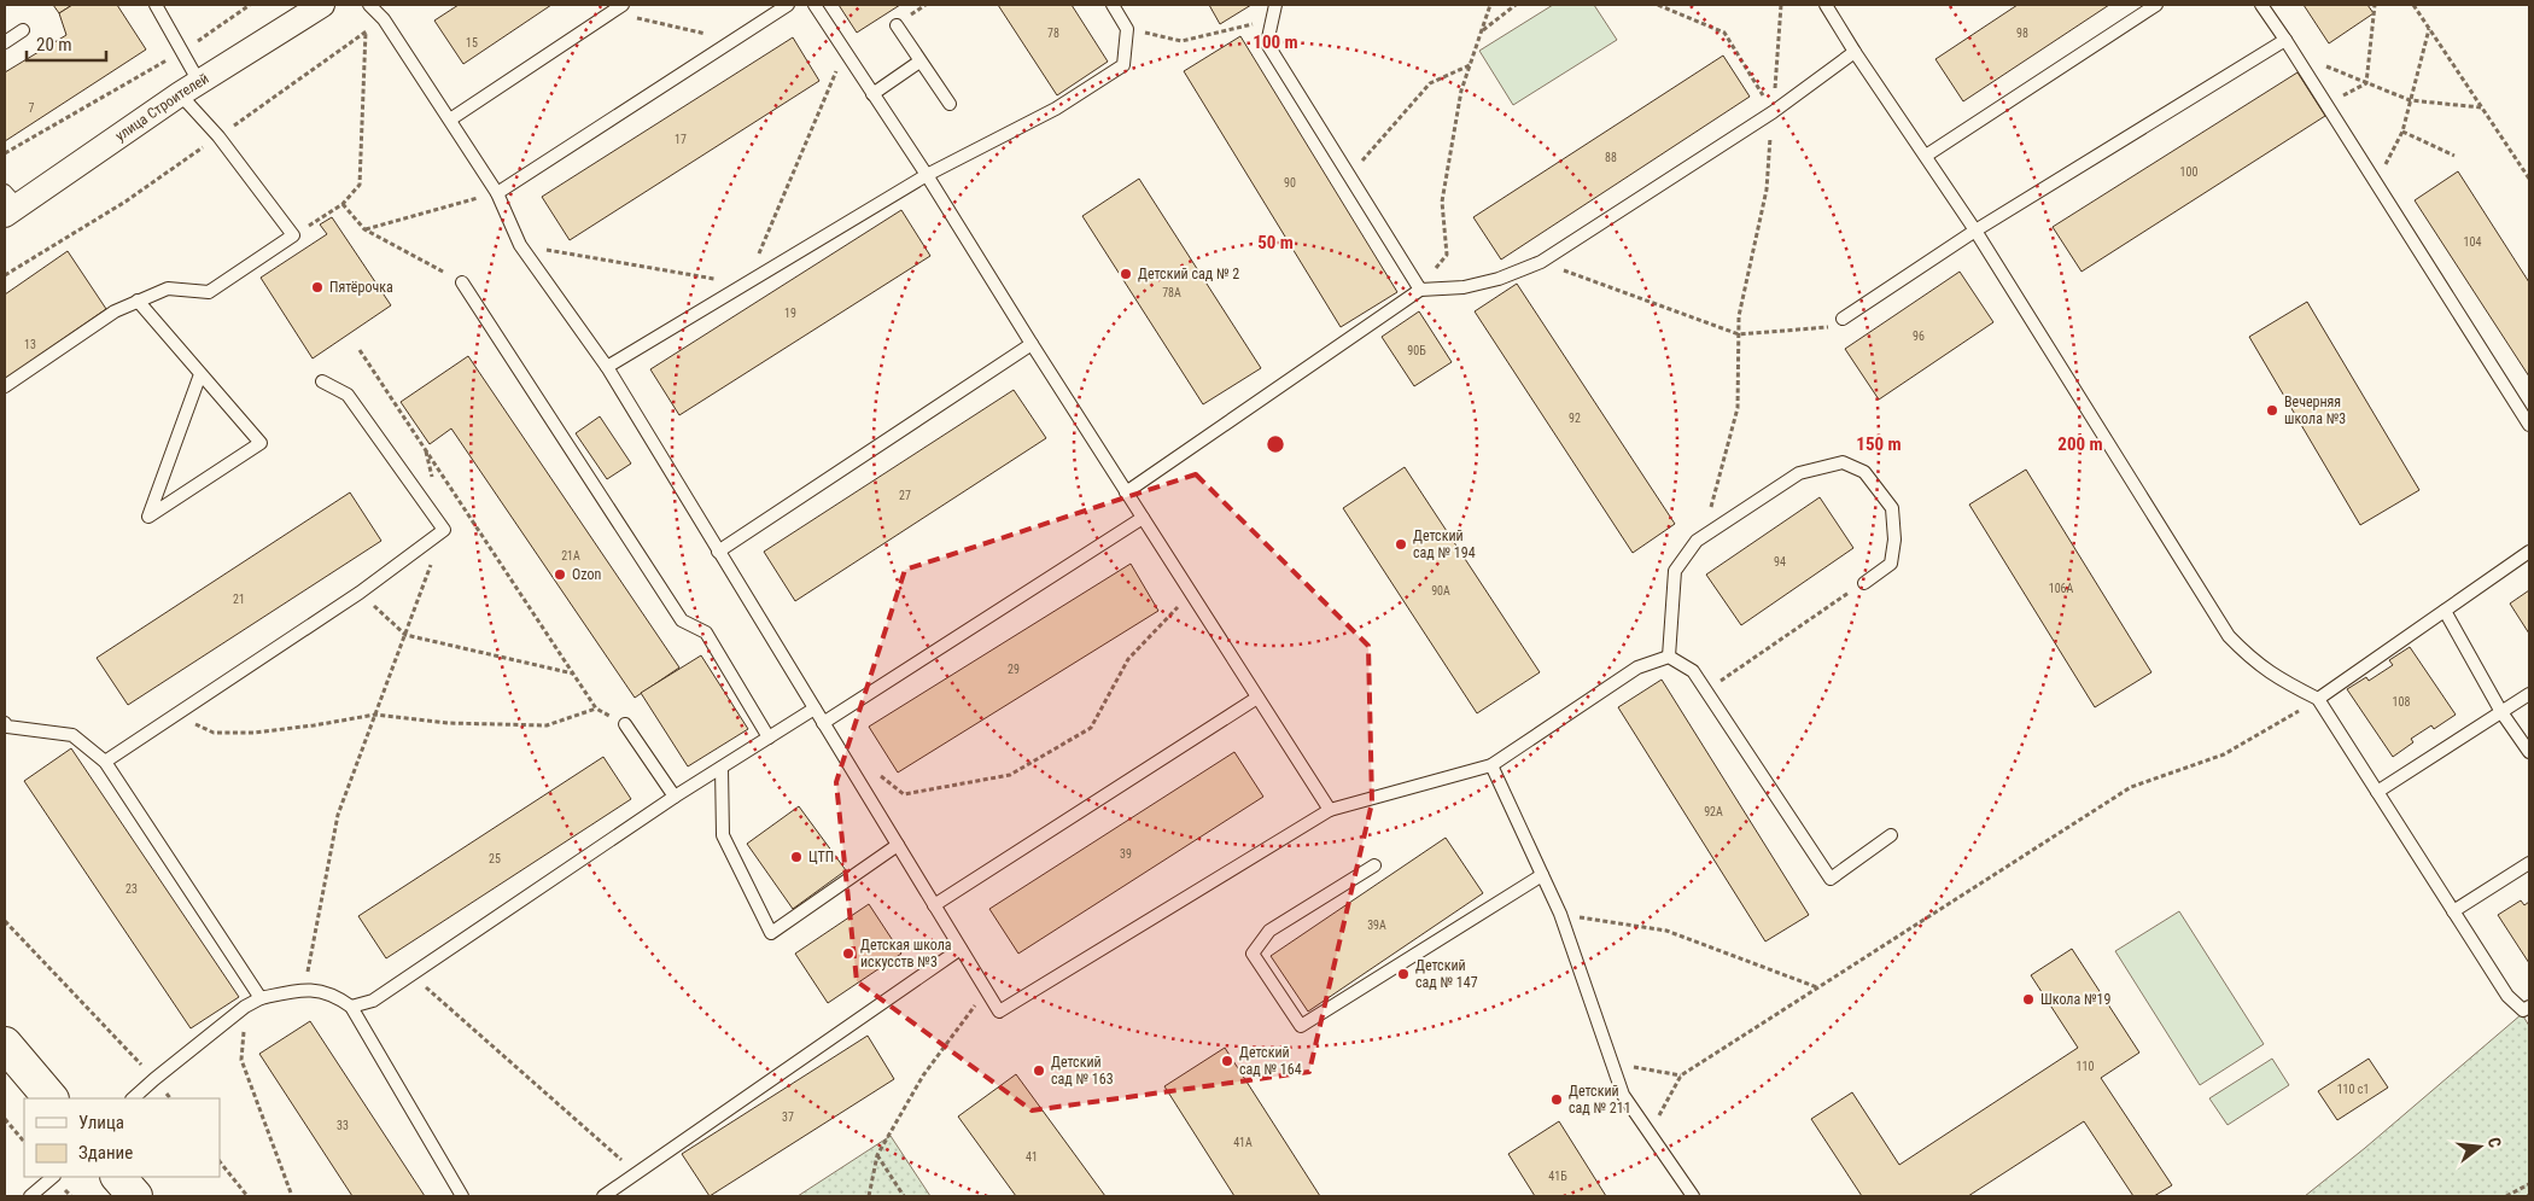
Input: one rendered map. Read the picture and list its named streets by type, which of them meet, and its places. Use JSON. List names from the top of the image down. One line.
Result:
{"streets":{"street":["улица Строителей"]},"places":["Детский сад № 2","Пятёрочка","Вечерняя школа №3","Детский сад № 194","Ozon","ЦТП","Детская школа искусств №3","Детский сад № 147","Школа №19","Детский сад № 164","Детский сад № 163","Детский сад № 211"],"house_numbers":["78","98","15","7","17","88","100","90","104","78А","19","96","13","90Б","92","27","21А","94","106А","90А","21","29","108","92А","39","25","23","39А","110","110 с1","37","33","41А","41","41Б"],"legend":["Улица","Здание"],"scale_bar":"20 m","north":"right","rings":["100 m","50 m","150 m","200 m"]}
